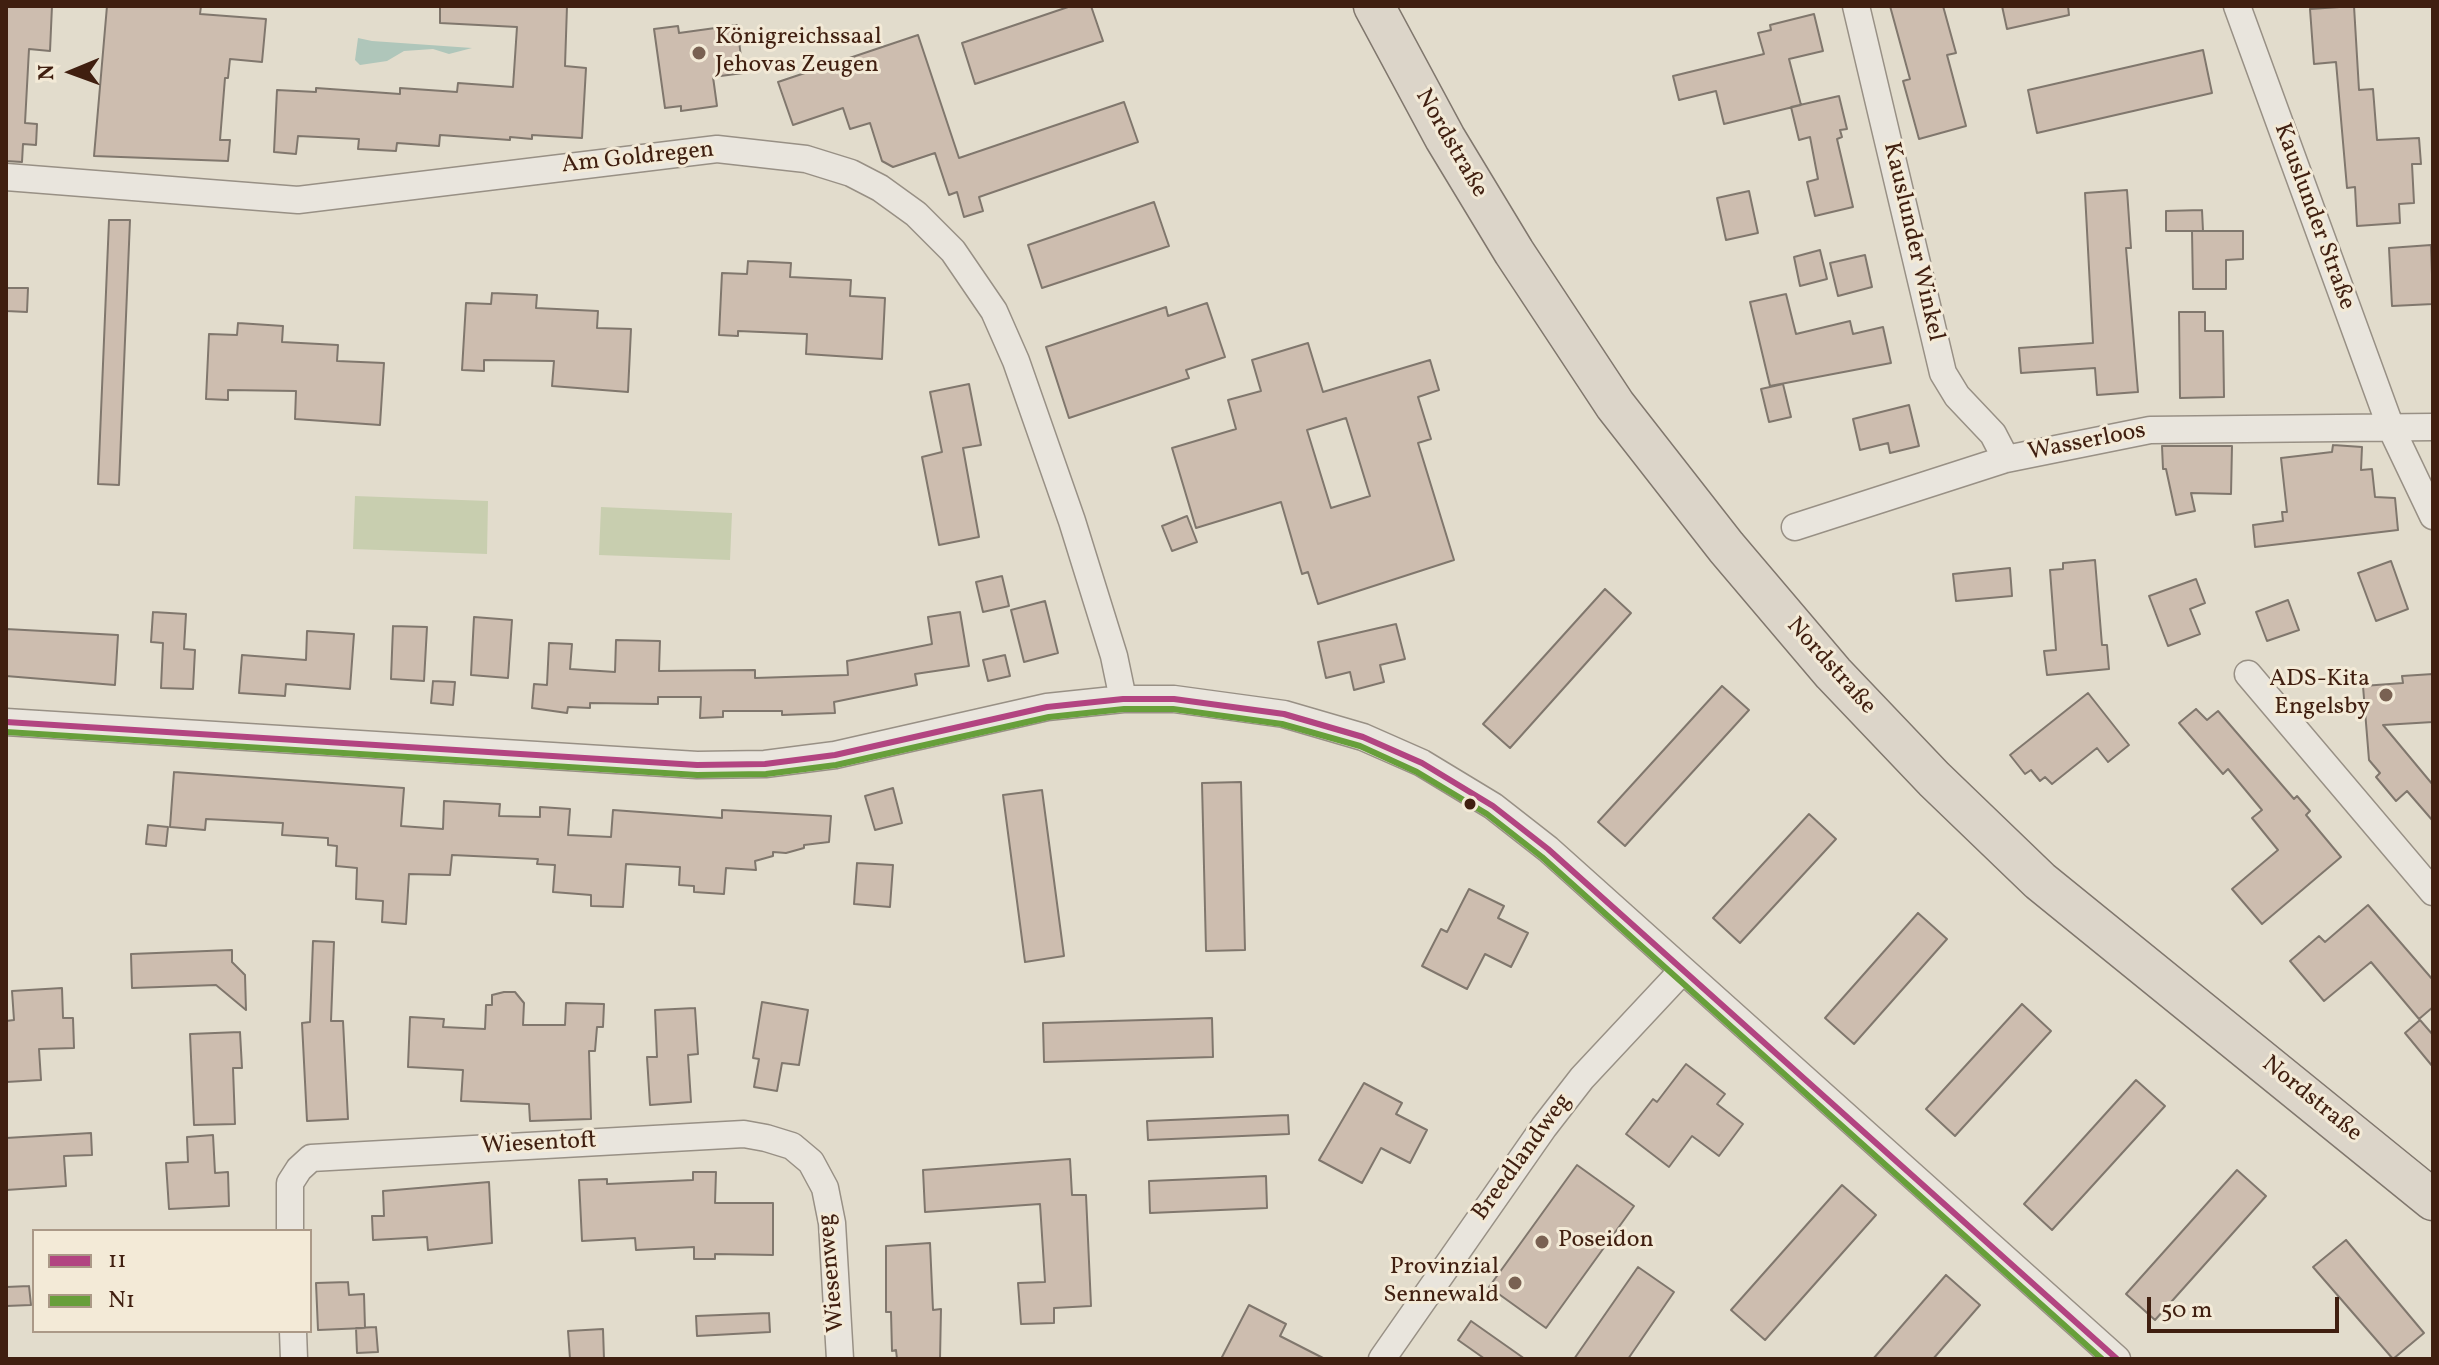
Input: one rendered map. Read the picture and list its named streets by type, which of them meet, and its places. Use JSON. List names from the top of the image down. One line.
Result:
{"streets":{"main road":["Nordstraße"],"street":["Am Goldregen","Kauslunder Straße","Kauslunder Winkel","Wasserloos","Wiesentoft","Breedlandweg","Wiesenweg"]},"crossings":[["Kauslunder Straße","Wasserloos"],["Kauslunder Winkel","Wasserloos"],["Wiesentoft","Wiesenweg"]],"places":["Königreichssaal Jehovas Zeugen","ADS-Kita Engelsby","Poseidon","Provinzial Sennewald"],"lines":["transit line 11","transit line N1"],"legend":["11","N1"],"scale_bar":"50 m","north":"left"}
